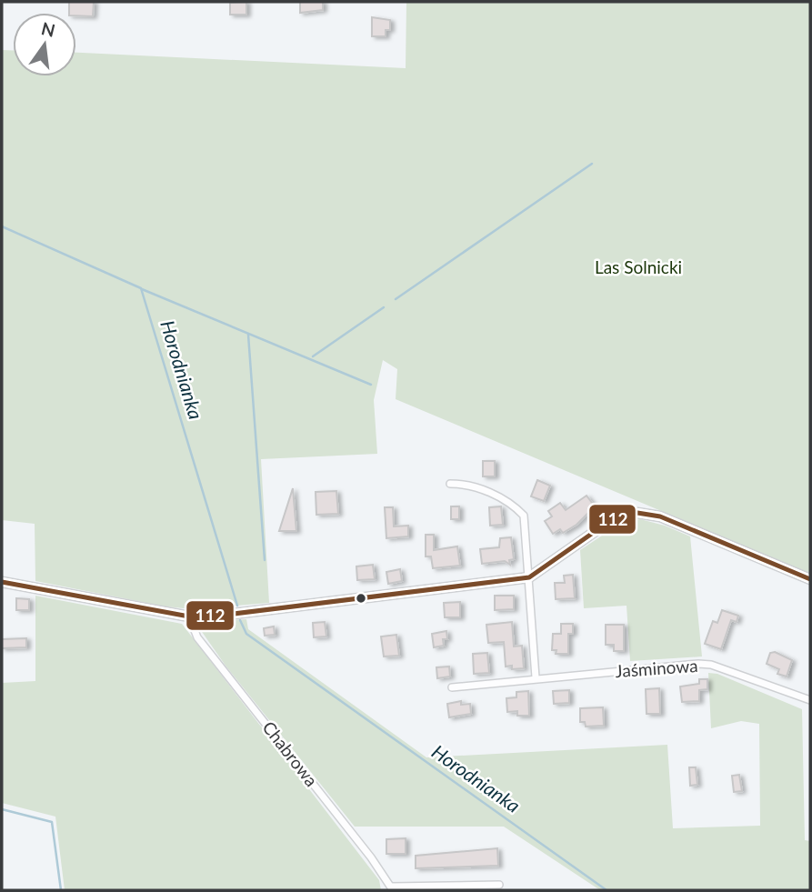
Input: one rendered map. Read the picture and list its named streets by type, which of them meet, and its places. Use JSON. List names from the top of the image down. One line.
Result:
{"streets":{"street":["Jaśminowa","Chabrowa"]},"water":["Horodnianka"],"parks":["Las Solnicki"],"lines":["transit line 112"],"north":"top"}
